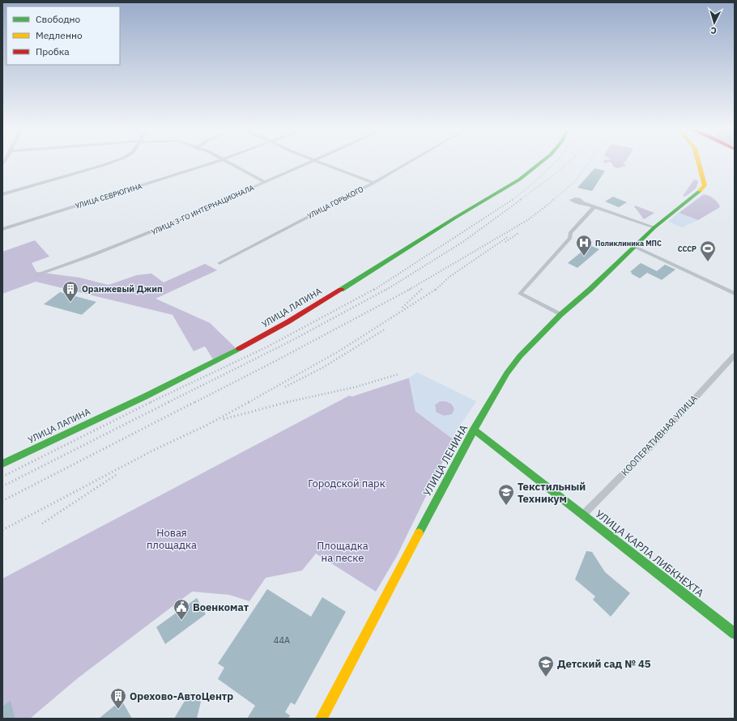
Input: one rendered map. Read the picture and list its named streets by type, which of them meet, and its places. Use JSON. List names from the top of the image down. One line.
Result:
{"streets":{"main road":["УЛИЦА ЛАПИНА","УЛИЦА ЛЕНИНА","УЛИЦА КАРЛА ЛИБКНЕХТА"],"street":["УЛИЦА СЕВРЮГИНА","УЛИЦА ГОРЬКОГО","УЛИЦА 3-ГО ИНТЕРНАЦИОНАЛА","КООПЕРАТИВНАЯ УЛИЦА"]},"crossings":[["КООПЕРАТИВНАЯ УЛИЦА","УЛИЦА КАРЛА ЛИБКНЕХТА"],["УЛИЦА ЛЕНИНА","УЛИЦА КАРЛА ЛИБКНЕХТА"]],"parks":["Городской парк","Новая площадка","Площадка на песке"],"places":{"hospital":["Поликлиника МПС"],"sports":["СССР"],"building":["Оранжевый Джип","Орехово-АвтоЦентр"],"school or university":["Текстильный Техникум","Детский сад № 45"],"public building":["Военкомат"]},"house_numbers":["44А"],"legend":["Свободно","Медленно","Пробка"],"north":"bottom"}
